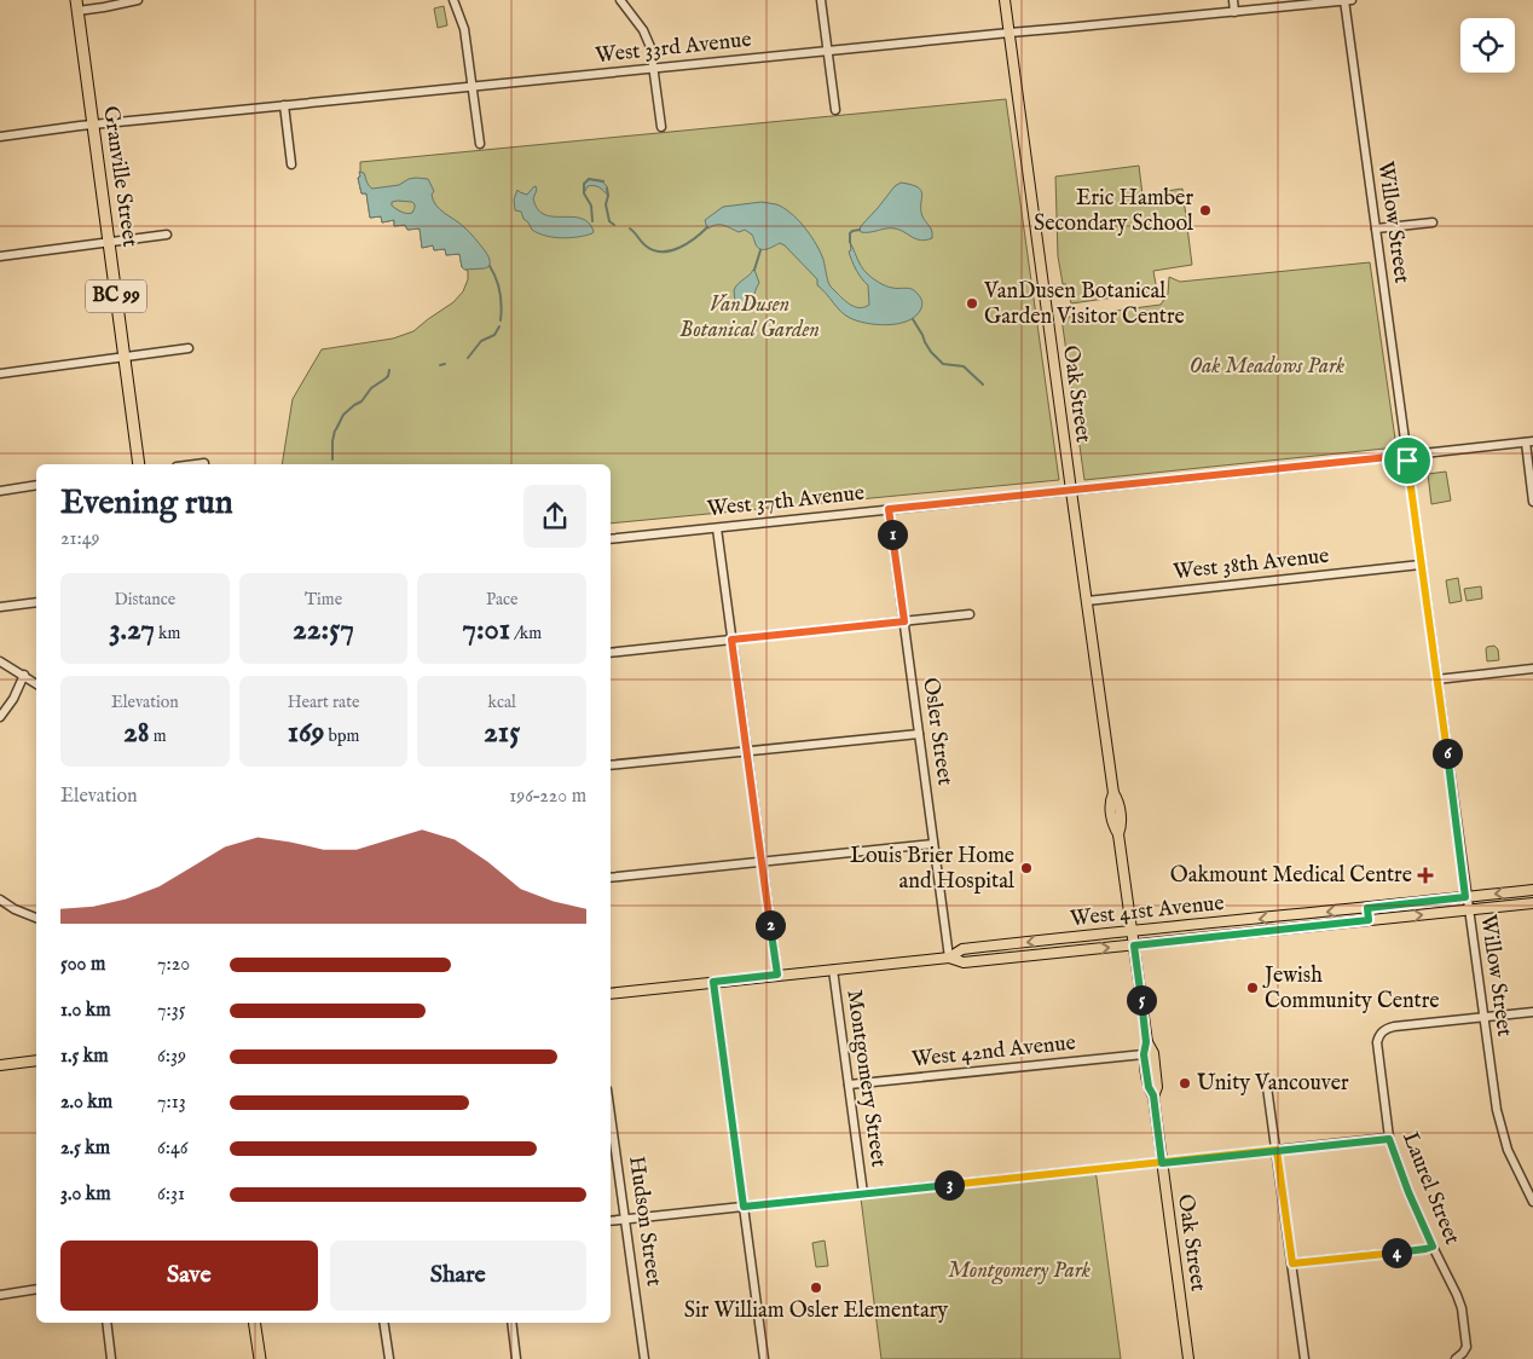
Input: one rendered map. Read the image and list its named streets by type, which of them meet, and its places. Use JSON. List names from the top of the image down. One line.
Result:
{"streets":{"highway":["Granville Street","BC 99"],"main road":["Oak Street","West 41st Avenue"],"street":["West 33rd Avenue","Willow Street","West 37th Avenue","West 38th Avenue","Osler Street","West 42nd Avenue","Montgomery Street","Laurel Street","Hudson Street"]},"crossings":[["West 33rd Avenue","Granville Street"],["West 33rd Avenue","Willow Street"],["West 33rd Avenue","Oak Street"],["Willow Street","West 37th Avenue"],["Willow Street","West 38th Avenue"],["Willow Street","West 41st Avenue"],["Willow Street","Laurel Street"],["Oak Street","West 37th Avenue"],["Oak Street","West 38th Avenue"],["Oak Street","West 41st Avenue"],["Oak Street","West 42nd Avenue"],["West 37th Avenue","Osler Street"],["Osler Street","West 41st Avenue"],["West 41st Avenue","Montgomery Street"],["West 42nd Avenue","Montgomery Street"]],"parks":["VanDusen Botanical Garden","Oak Meadows Park","Montgomery Park"],"places":{"other":["Eric Hamber Secondary School","VanDusen Botanical Garden Visitor Centre","Louis Brier Home and Hospital","Jewish Community Centre","Unity Vancouver","Sir William Osler Elementary"],"health":["Oakmount Medical Centre"]},"page":{"heading":["Evening run","21:49"],"pins":["1","6","2","5","3","4"],"stats":[["Distance","3.27 km"],["Time","22:57"],["Pace","7:01 /km"],["Elevation","28 m"],["Heart rate","169 bpm"],["kcal","215"]],"chart":["Elevation","196–220 m"],"list":[{"name":"500 m","note":"7:20"},{"name":"1.0 km","note":"7:35"},{"name":"1.5 km","note":"6:39"},{"name":"2.0 km","note":"7:13"},{"name":"2.5 km","note":"6:46"},{"name":"3.0 km","note":"6:31"}],"buttons":["Save","Share"]}}
